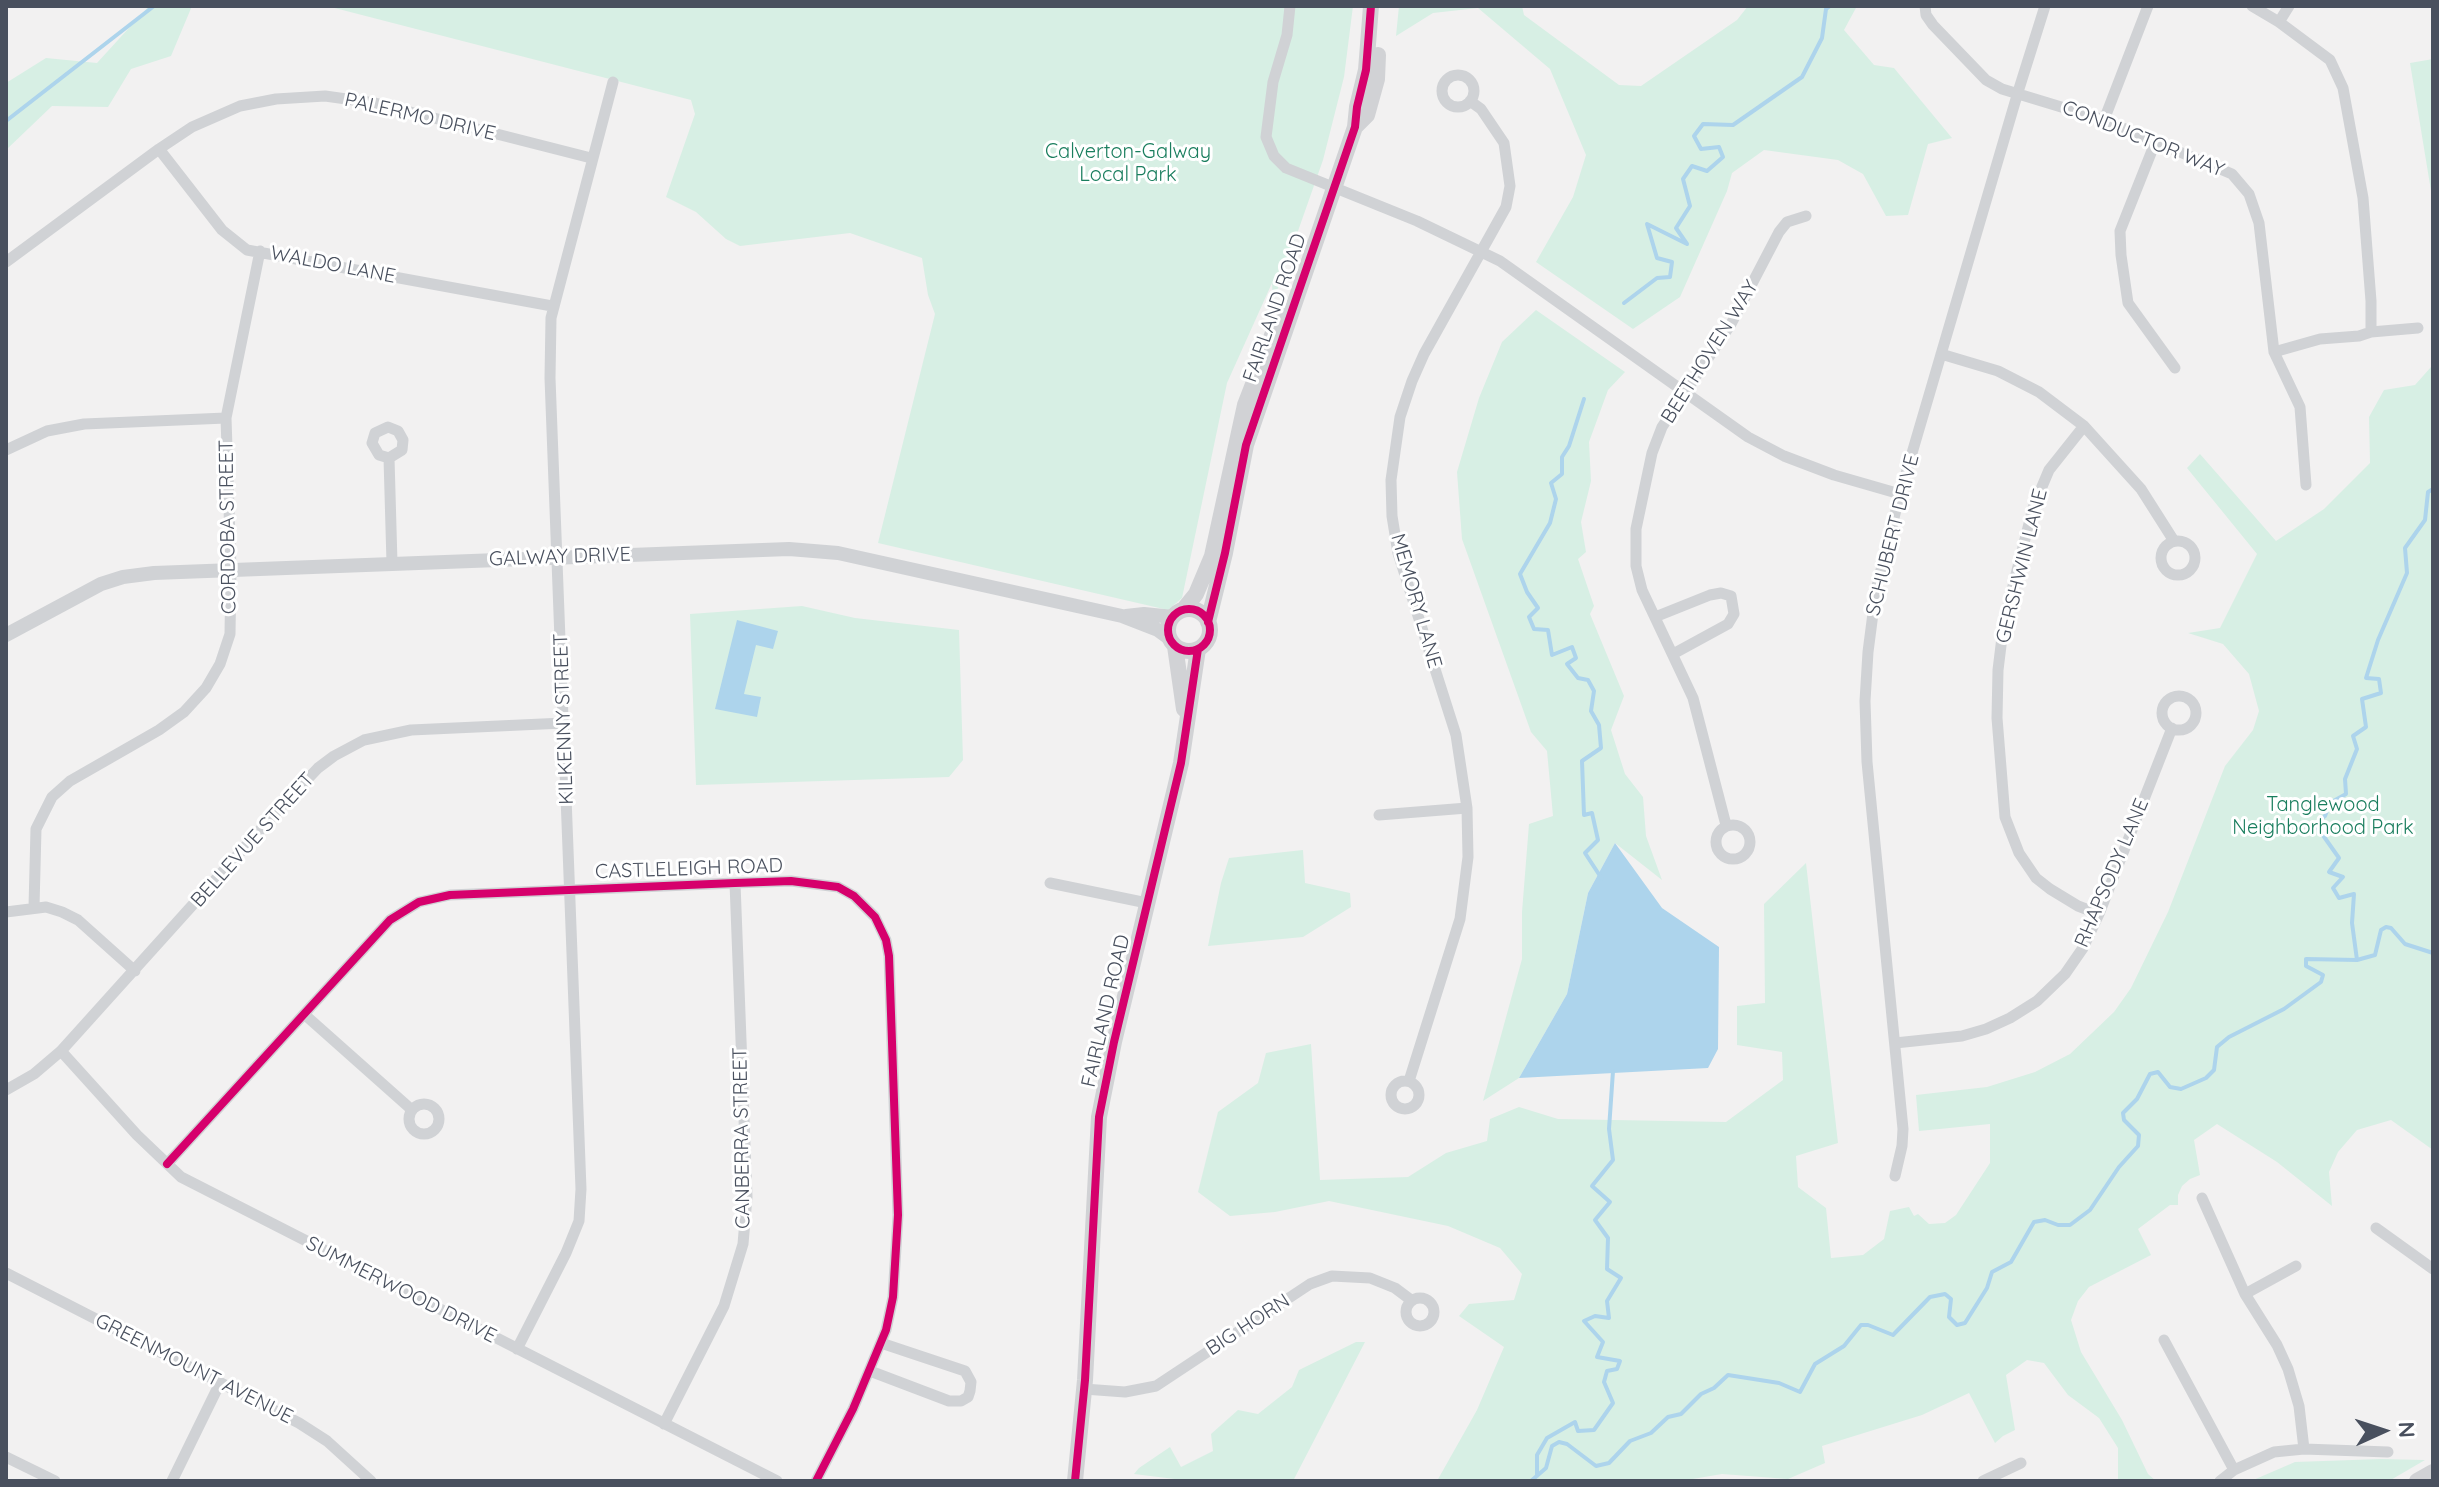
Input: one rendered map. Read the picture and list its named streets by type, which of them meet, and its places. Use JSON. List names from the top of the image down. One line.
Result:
{"streets":{"main road":["FAIRLAND ROAD"],"street":["PALERMO DRIVE","CONDUCTOR WAY","WALDO LANE","BEETHOVEN WAY","CORDOBA STREET","SCHUBERT DRIVE","GALWAY DRIVE","GERSHWIN LANE","MEMORY LANE","KILKENNY STREET","BELLEVUE STREET","CASTLELEIGH ROAD","RHAPSODY LANE","CANBERRA STREET","SUMMERWOOD DRIVE","BIG HORN","GREENMOUNT AVENUE"]},"crossings":[["PALERMO DRIVE","WALDO LANE"],["PALERMO DRIVE","KILKENNY STREET"],["CONDUCTOR WAY","SCHUBERT DRIVE"],["WALDO LANE","CORDOBA STREET"],["WALDO LANE","KILKENNY STREET"],["FAIRLAND ROAD","GALWAY DRIVE"],["FAIRLAND ROAD","BIG HORN"],["CORDOBA STREET","GALWAY DRIVE"],["SCHUBERT DRIVE","RHAPSODY LANE"],["GALWAY DRIVE","KILKENNY STREET"],["GERSHWIN LANE","RHAPSODY LANE"],["KILKENNY STREET","BELLEVUE STREET"],["KILKENNY STREET","CASTLELEIGH ROAD"],["KILKENNY STREET","SUMMERWOOD DRIVE"],["BELLEVUE STREET","SUMMERWOOD DRIVE"],["CASTLELEIGH ROAD","CANBERRA STREET"],["CASTLELEIGH ROAD","SUMMERWOOD DRIVE"],["CANBERRA STREET","SUMMERWOOD DRIVE"]],"parks":["Calverton-Galway Local Park","Tanglewood Neighborhood Park"],"north":"right"}
